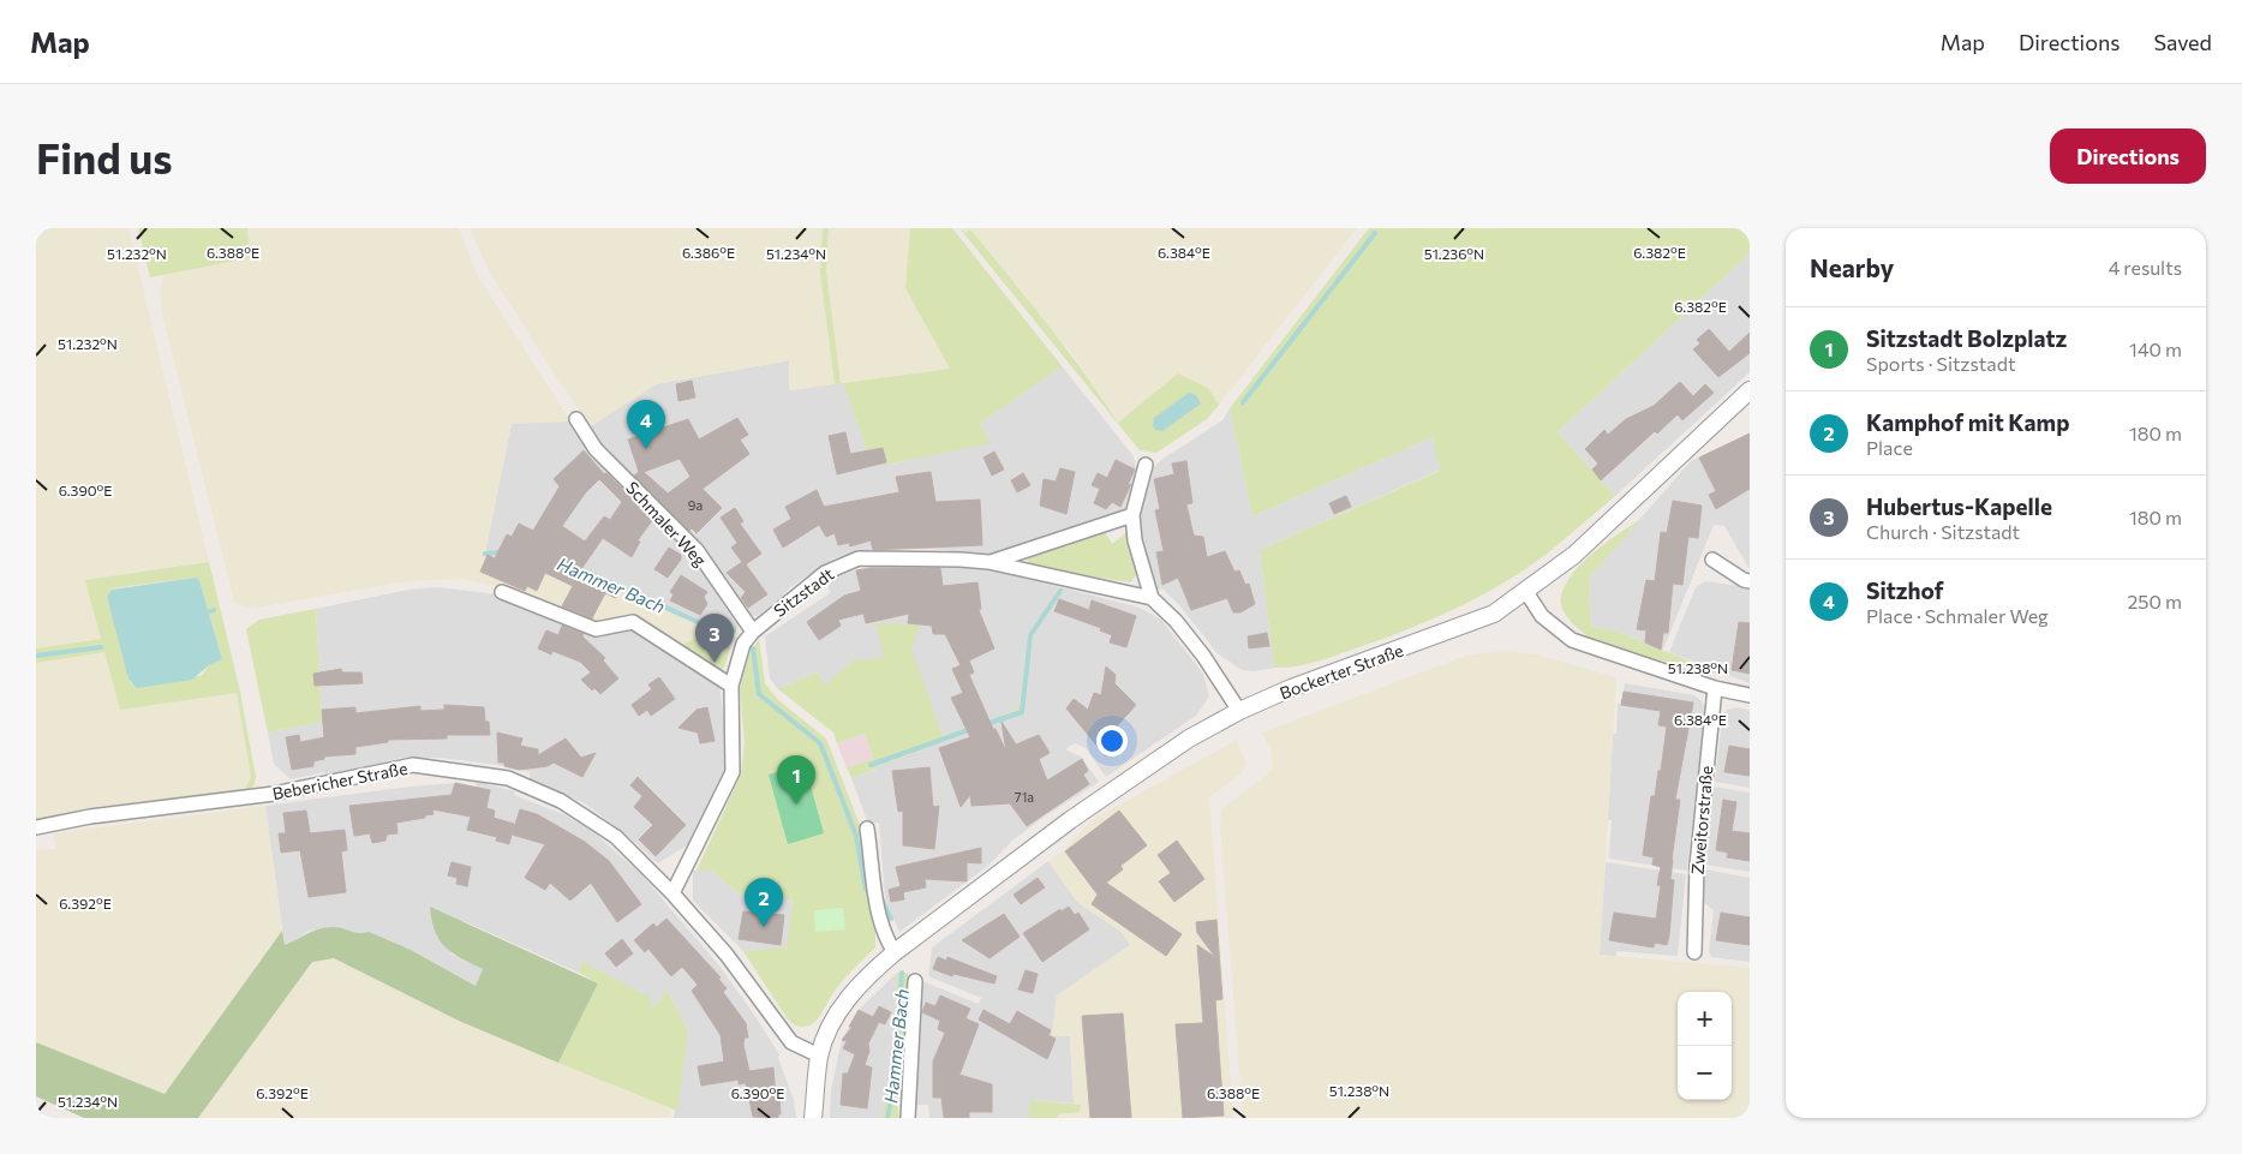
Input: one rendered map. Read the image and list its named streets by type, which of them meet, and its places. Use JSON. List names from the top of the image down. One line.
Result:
{"streets":{"street":["Schmaler Weg","Sitzstadt","Bockerter Straße","Bebericher Straße","Zweitorstraße"]},"crossings":[["Schmaler Weg","Sitzstadt"],["Sitzstadt","Bebericher Straße"]],"water":["Hammer Bach"],"house_numbers":["9a","71a"],"page":{"header":"Map","nav":["Map","Directions","Saved"],"buttons":"Directions","title":"Find us","heading":["Nearby","4 results"],"list":[{"mark":"1","name":"Sitzstadt Bolzplatz","note":"Sports · Sitzstadt","value":"140 m"},{"mark":"2","name":"Kamphof mit Kamp","note":"Place","value":"180 m"},{"mark":"3","name":"Hubertus-Kapelle","note":"Church · Sitzstadt","value":"180 m"},{"mark":"4","name":"Sitzhof","note":"Place · Schmaler Weg","value":"250 m"}],"pins":["4","3","1","2"],"map_buttons":["+","−"]},"coordinates":["6.388°E","6.386°E","6.384°E","6.382°E","51.232°N","51.234°N","51.236°N","6.390°E","51.238°N","6.392°E"]}
